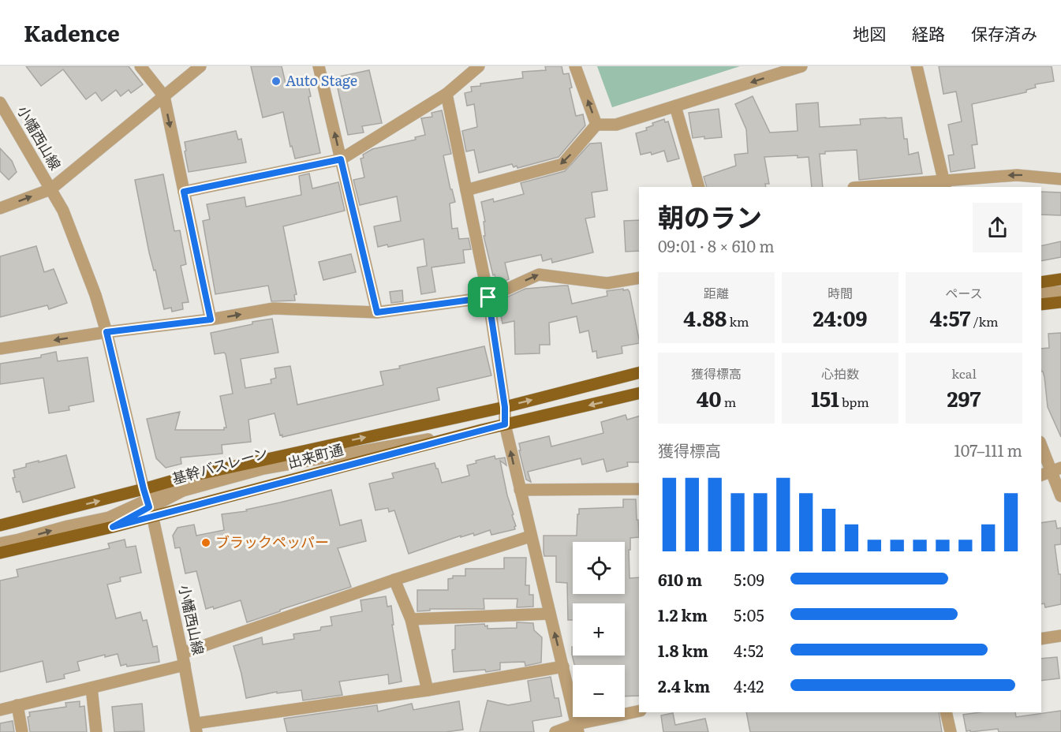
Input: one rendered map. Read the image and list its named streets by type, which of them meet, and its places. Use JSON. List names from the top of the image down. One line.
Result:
{"streets":{"main road":["出来町通"],"street":["小幡西山線","基幹バスレーン"]},"crossings":[["小幡西山線","出来町通"],["小幡西山線","基幹バスレーン"],["出来町通","基幹バスレーン"]],"places":["Auto Stage","ブラックペッパー"],"page":{"header":"Kadence","nav":["地図","経路","保存済み"],"heading":["朝のラン","09:01 · 8 × 610 m"],"stats":[["距離","4.88 km"],["時間","24:09"],["ペース","4:57 /km"],["獲得標高","40 m"],["心拍数","151 bpm"],["kcal","297"]],"chart":["獲得標高","107–111 m"],"map_buttons":["+","−"],"list":[{"name":"610 m","note":"5:09"},{"name":"1.2 km","note":"5:05"},{"name":"1.8 km","note":"4:52"},{"name":"2.4 km","note":"4:42"}]}}
